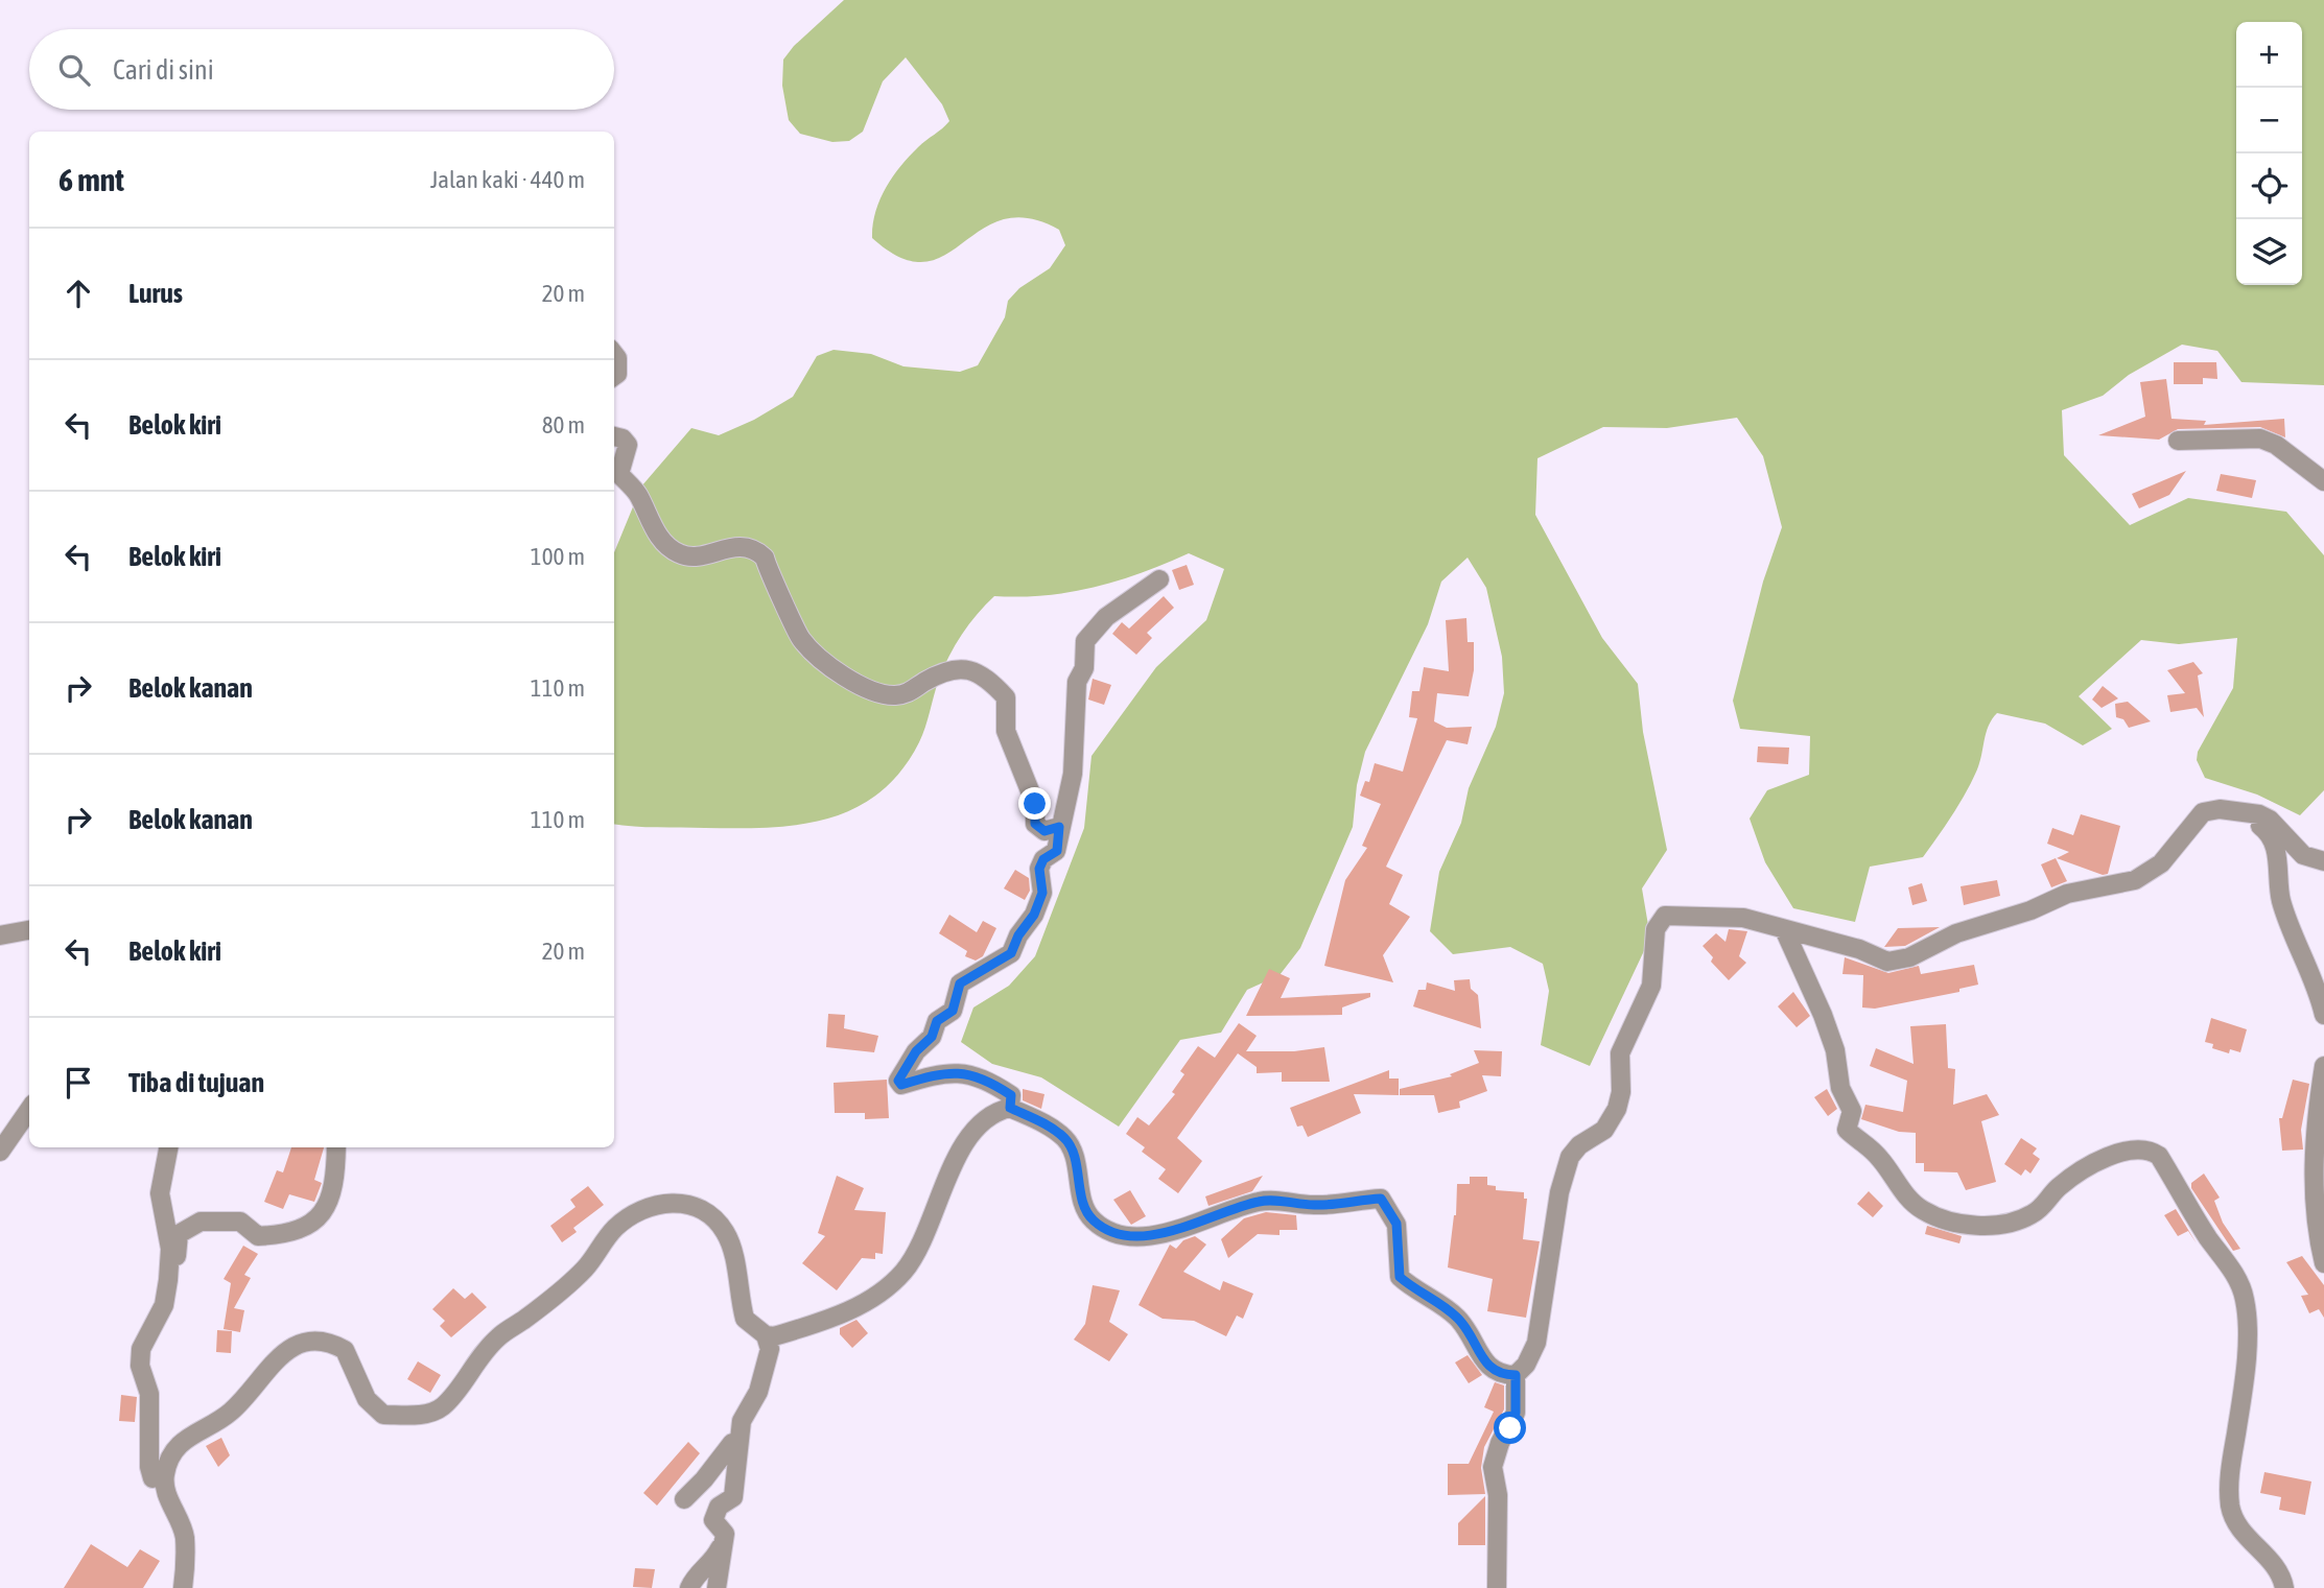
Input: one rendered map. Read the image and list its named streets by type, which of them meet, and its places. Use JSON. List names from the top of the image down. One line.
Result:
{"page":{"map_buttons":["+","−"],"search":"Cari di sini","heading":["6 mnt","Jalan kaki · 440 m"],"list":[["Lurus","20 m"],["Belok kiri","80 m"],["Belok kiri","100 m"],["Belok kanan","110 m"],["Belok kanan","110 m"],["Belok kiri","20 m"],"Tiba di tujuan"]}}
